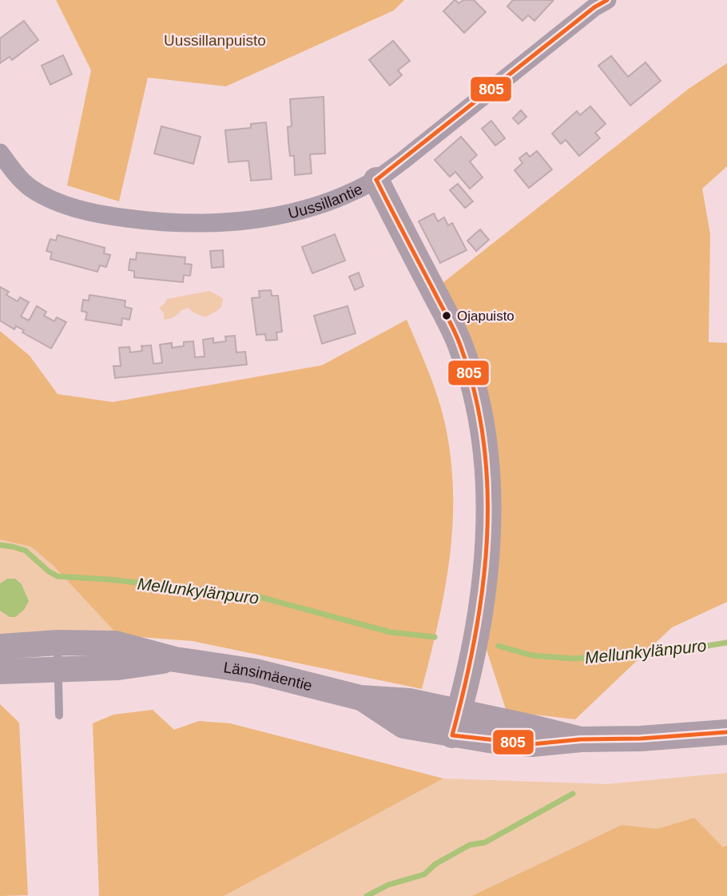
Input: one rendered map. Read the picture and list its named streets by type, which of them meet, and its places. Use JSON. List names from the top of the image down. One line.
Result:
{"streets":{"main road":["Länsimäentie"],"street":["Uussillantie"]},"water":["Mellunkylänpuro"],"parks":["Uussillanpuisto"],"places":["Ojapuisto"],"lines":["transit line 805"]}
